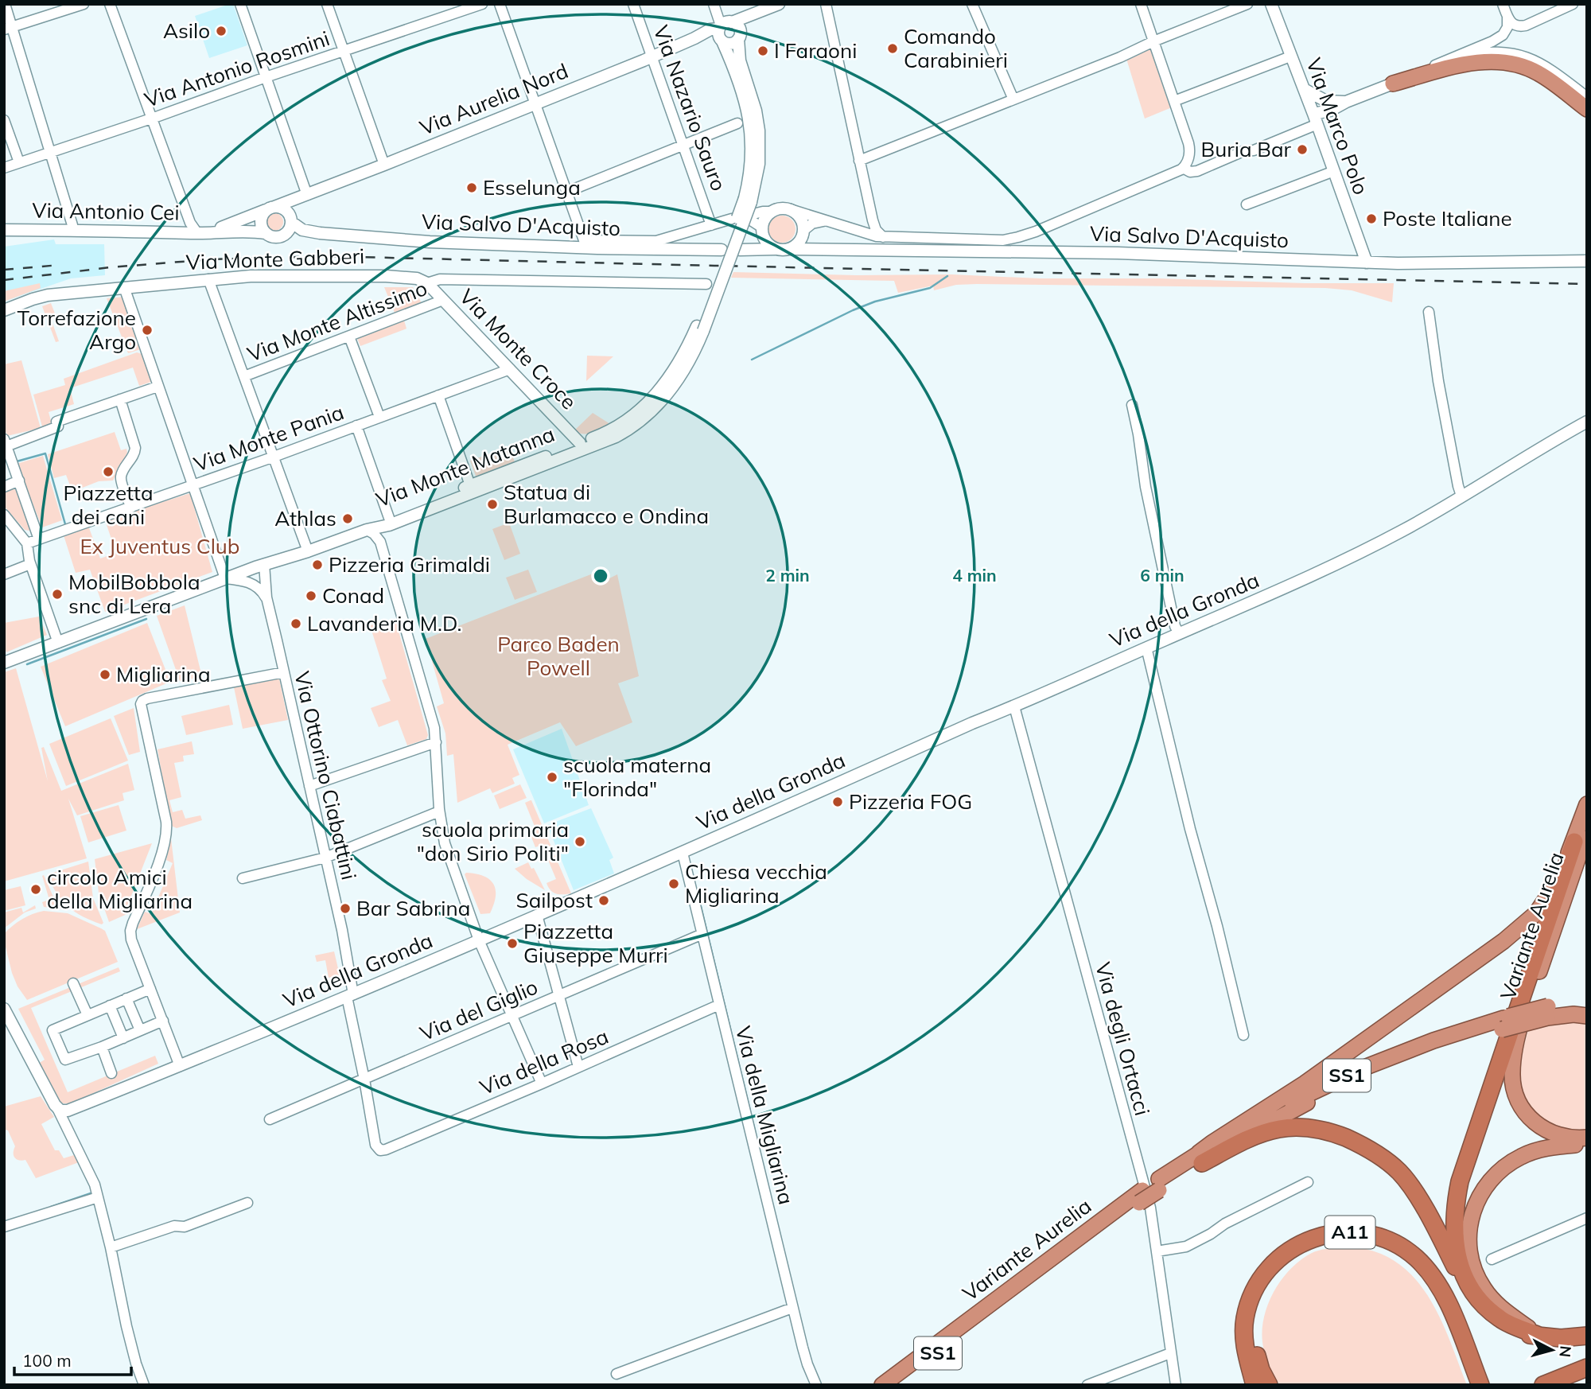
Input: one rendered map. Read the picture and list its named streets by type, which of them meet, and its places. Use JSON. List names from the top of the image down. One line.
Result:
{"streets":{"highway":["Variante Aurelia","SS1","A11"],"street":["Via Antonio Rosmini","Via Aurelia Nord","Via Nazario Sauro","Via Marco Polo","Via Antonio Cei","Via Salvo D'Acquisto","Via Monte Gabberi","Via Monte Altissimo","Via Monte Croce","Via Monte Pania","Via Monte Matanna","Via della Gronda","Via Ottorino Ciabattini","Via del Giglio","Via degli Ortacci","Via della Rosa","Via della Migliarina"]},"crossings":[["Via Aurelia Nord","Via Nazario Sauro"],["Via Aurelia Nord","Via Antonio Cei"],["Via Aurelia Nord","Via Salvo D'Acquisto"],["Via Marco Polo","Via Salvo D'Acquisto"],["Via Antonio Cei","Via Salvo D'Acquisto"],["Via Monte Gabberi","Via Monte Croce"],["Via Monte Altissimo","Via Monte Croce"],["Via Monte Croce","Via Monte Pania"],["Via Monte Croce","Via Monte Matanna"],["Via Monte Matanna","Via Ottorino Ciabattini"],["Via della Gronda","Via Ottorino Ciabattini"],["Via della Gronda","Via degli Ortacci"],["Via della Gronda","Via della Migliarina"],["Via Ottorino Ciabattini","Via del Giglio"],["Via Ottorino Ciabattini","Via della Rosa"],["Variante Aurelia","SS1"],["Via del Giglio","Via della Migliarina"],["Via della Rosa","Via della Migliarina"]],"parks":["Ex Juventus Club","Parco Baden Powell"],"places":["Asilo","Comando Carabinieri","I Faraoni","Buria Bar","Esselunga","Poste Italiane","Torrefazione Argo","Piazzetta dei cani","Statua di Burlamacco e Ondina","Athlas","Pizzeria Grimaldi","MobilBobbola snc di Lera","Conad","Lavanderia M.D.","Migliarina","scuola materna \"Florinda\"","Pizzeria FOG","scuola primaria \"don Sirio Politi\"","Chiesa vecchia Migliarina","circolo Amici della Migliarina","Sailpost","Bar Sabrina","Piazzetta Giuseppe Murri"],"scale_bar":"100 m","north":"right","rings":["2 min","4 min","6 min"]}
